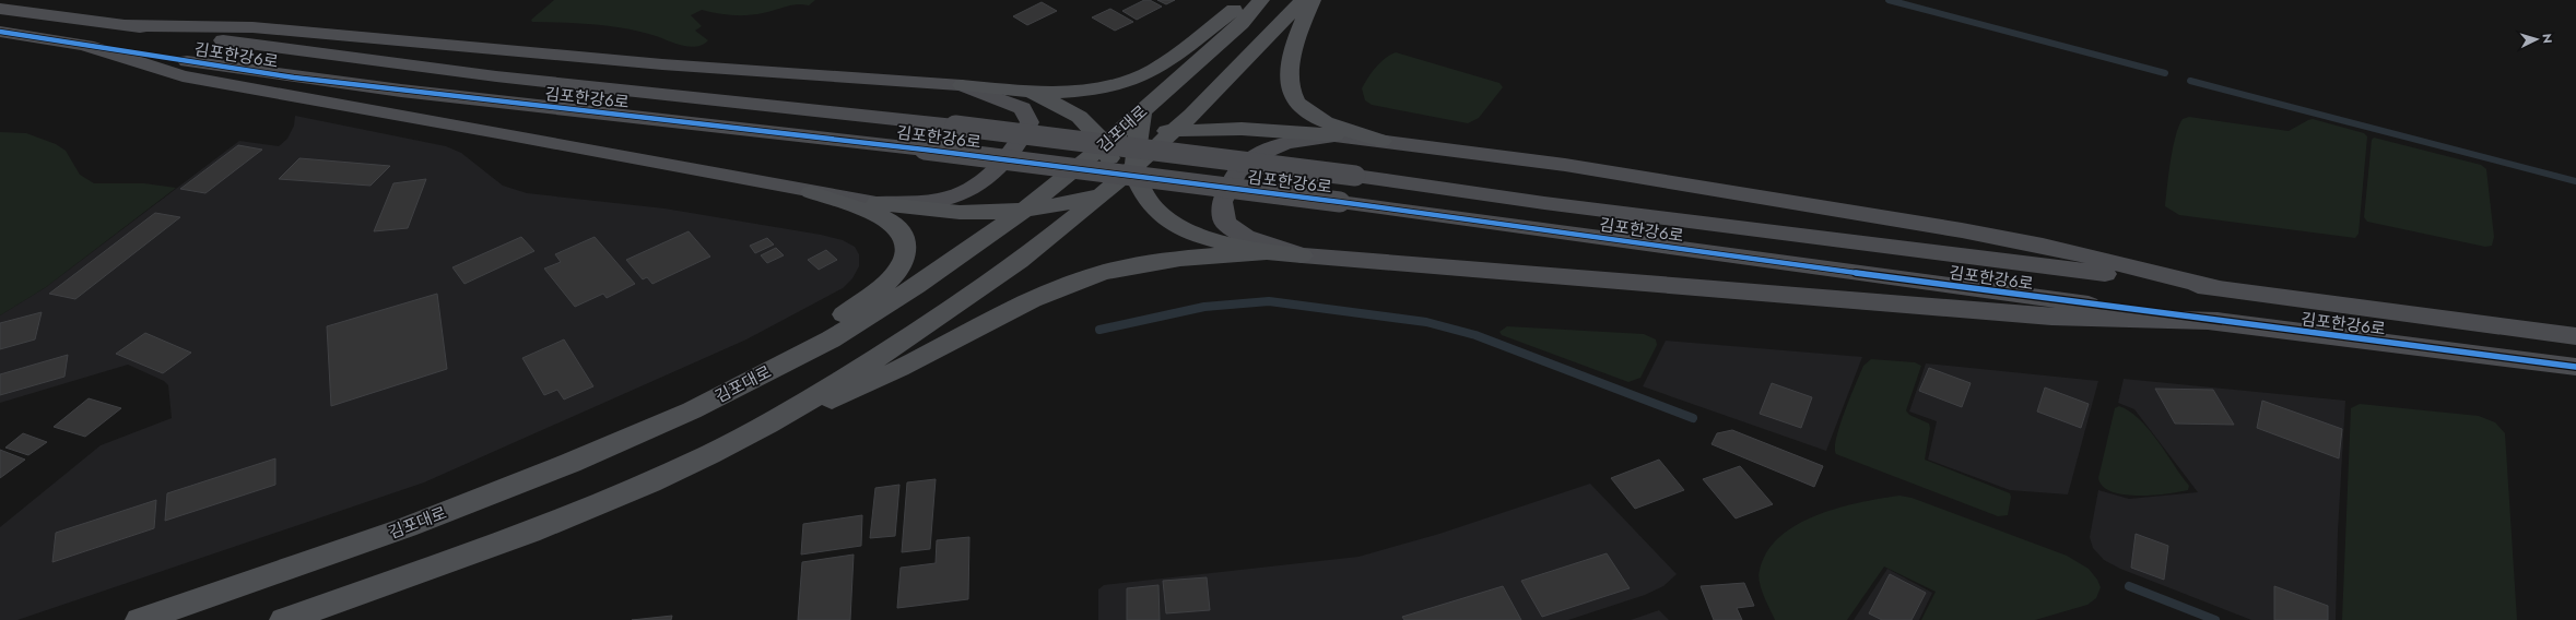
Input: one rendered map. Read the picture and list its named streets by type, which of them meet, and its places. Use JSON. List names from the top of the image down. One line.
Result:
{"streets":{"main road":["김포대로"],"street":["김포한강6로"]},"north":"right"}
